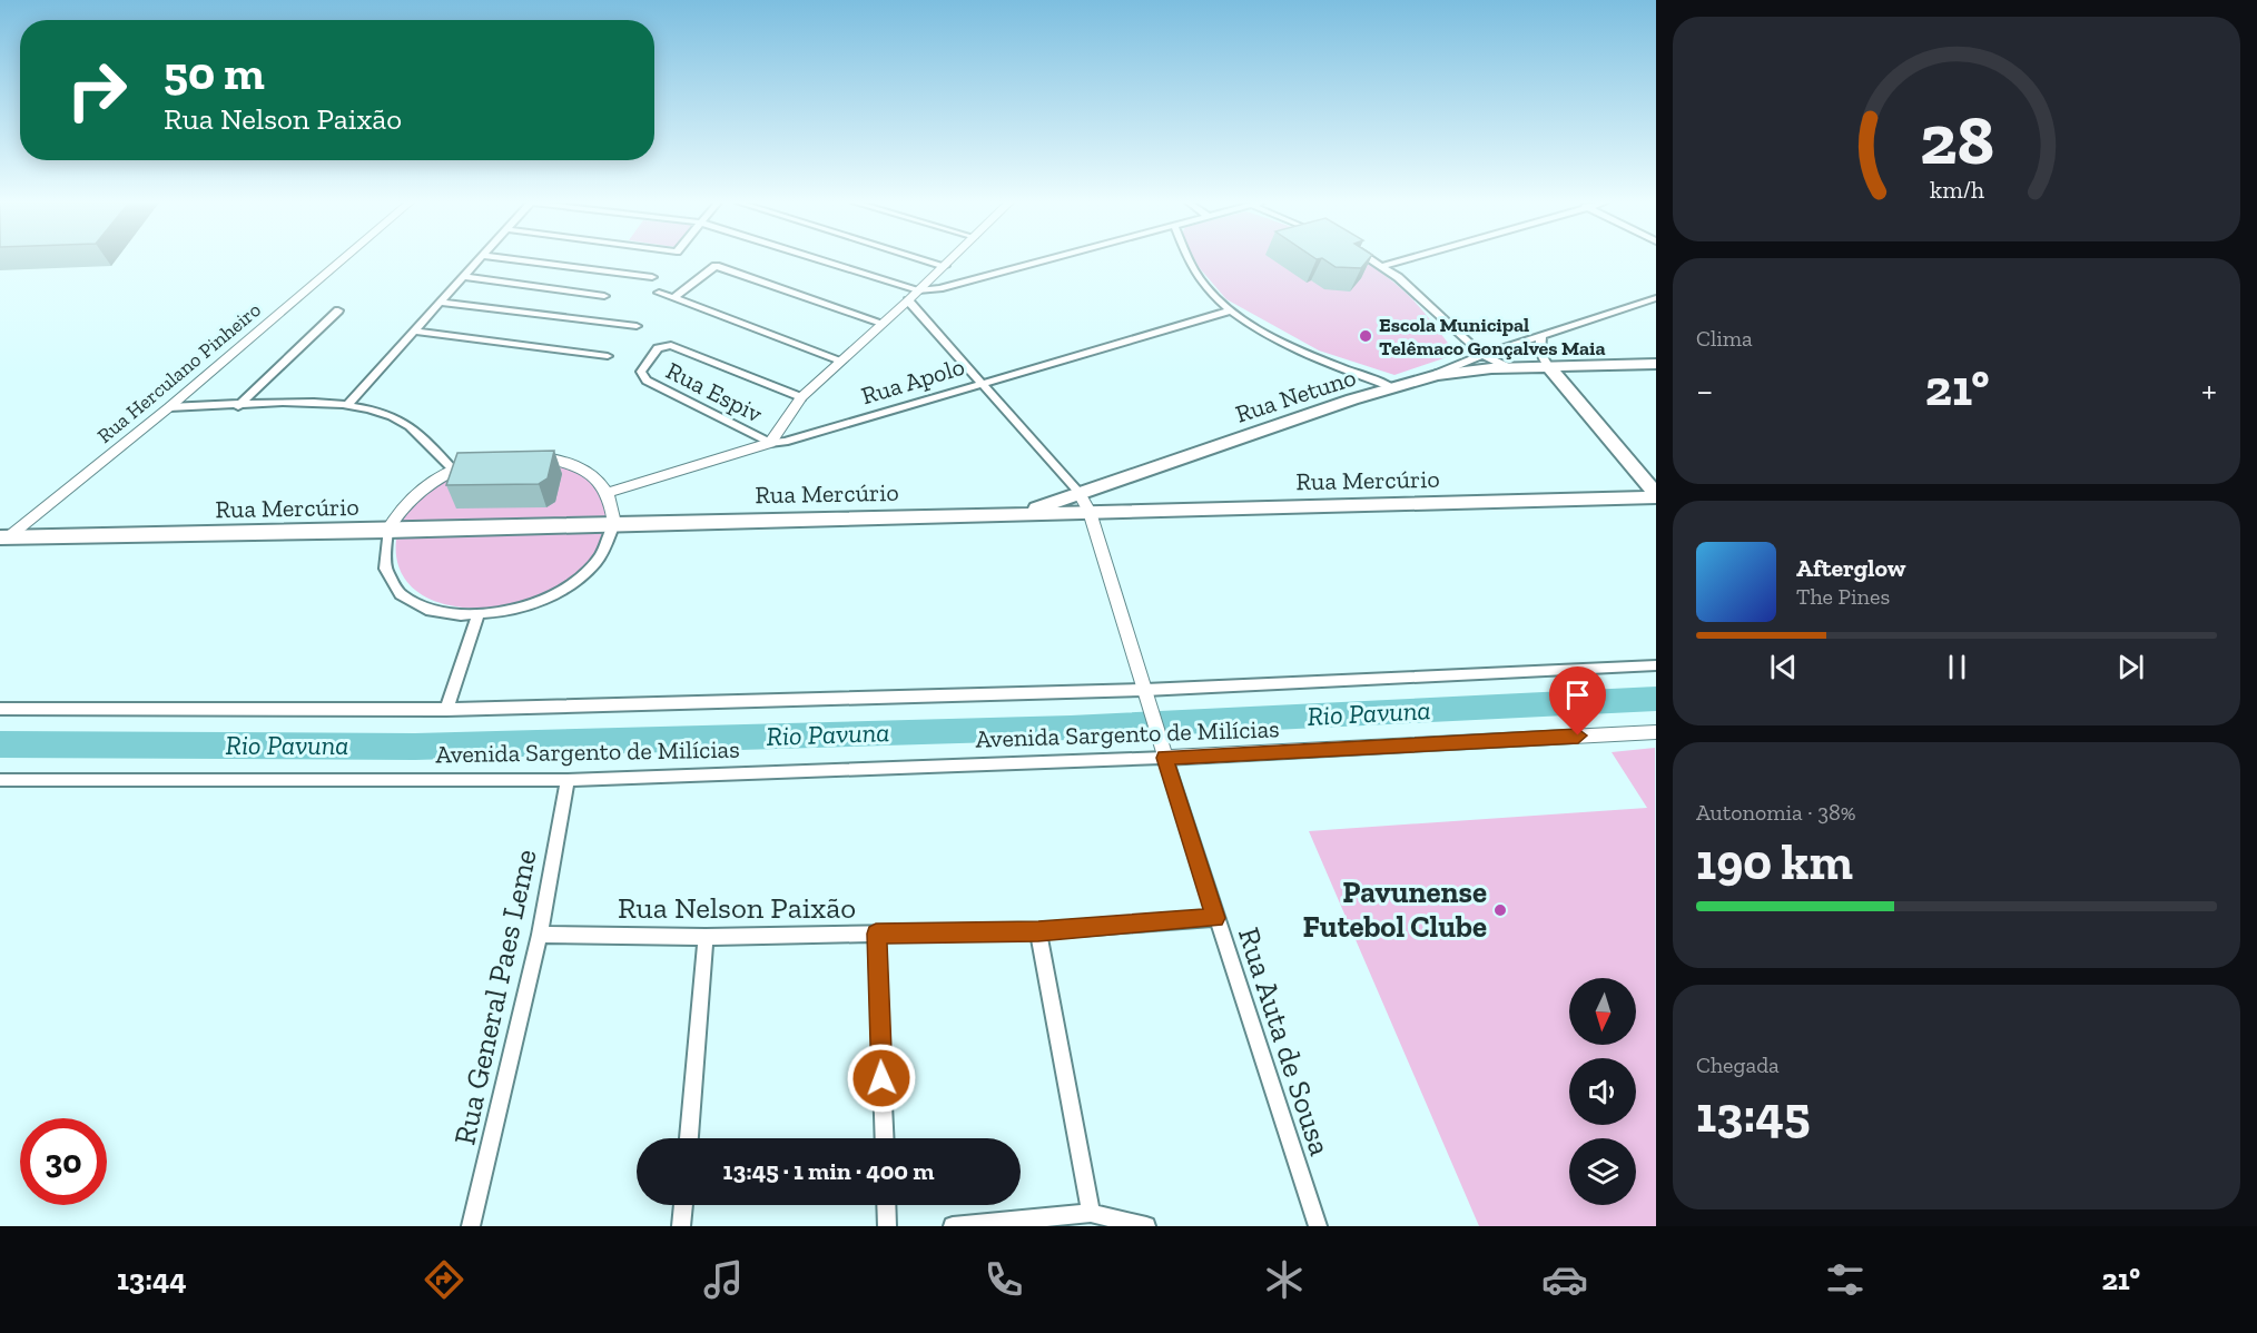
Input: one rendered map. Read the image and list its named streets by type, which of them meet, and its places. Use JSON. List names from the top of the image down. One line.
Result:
{"streets":{"main road":["Rua Netuno","Rua Mercúrio"],"street":["Rua Herculano Pinheiro","Rua Apolo","Rua Espiv","Avenida Sargento de Milícias","Rua Nelson Paixão","Rua General Paes Leme","Rua Auta de Sousa"]},"crossings":[["Rua Herculano Pinheiro","Rua Mercúrio"],["Rua Apolo","Rua Espiv"],["Rua Netuno","Rua Mercúrio"],["Avenida Sargento de Milícias","Rua General Paes Leme"],["Avenida Sargento de Milícias","Rua Auta de Sousa"],["Rua Nelson Paixão","Rua General Paes Leme"],["Rua Nelson Paixão","Rua Auta de Sousa"]],"water":["Rio Pavuna"],"places":["Escola Municipal Telêmaco Gonçalves Maia","Pavunense Futebol Clube"],"north":"bottom","page":{"turn":["50 m","Rua Nelson Paixão"],"tile":["Clima",["Autonomia · 38%","190 km"],["Chegada","13:45"]],"heat":["−","21°","+"],"song":["Afterglow","The Pines"],"limit":"30","trip":"13:45 · 1 min · 400 m","tabs":["13:44","21°"],"gauge":["28","km/h"]}}
